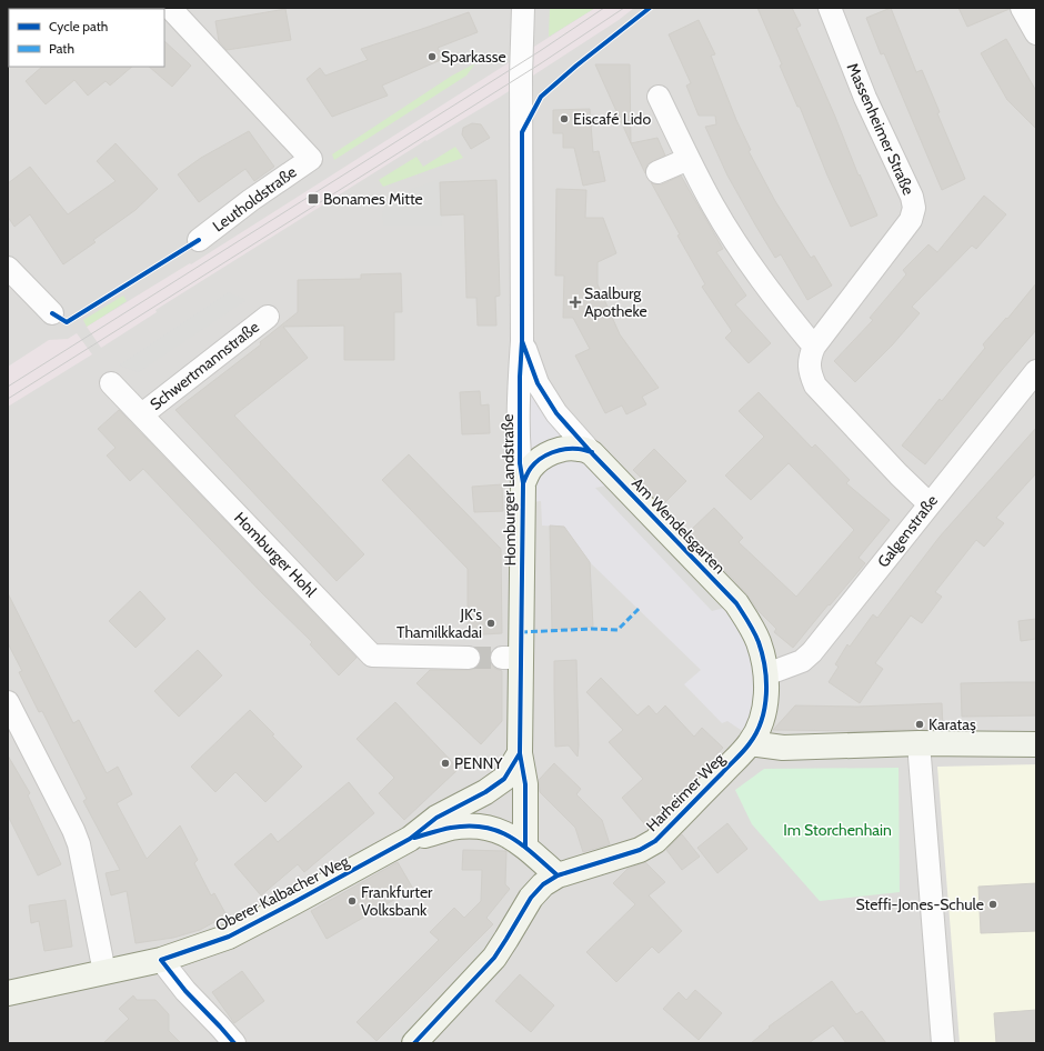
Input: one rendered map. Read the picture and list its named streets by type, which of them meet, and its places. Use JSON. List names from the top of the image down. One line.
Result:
{"streets":{"street":["Massenheimer Straße","Leutholdstraße","Schwertmannstraße","Homburger Landstraße","Am Wendelsgarten","Galgenstraße","Homburger Hohl","Harheimer Weg","Oberer Kalbacher Weg"]},"crossings":[["Schwertmannstraße","Homburger Hohl"],["Homburger Landstraße","Am Wendelsgarten"],["Homburger Landstraße","Oberer Kalbacher Weg"],["Am Wendelsgarten","Galgenstraße"],["Am Wendelsgarten","Harheimer Weg"],["Harheimer Weg","Oberer Kalbacher Weg"]],"parks":["Im Storchenhain"],"places":{"other":["Sparkasse","Eiscafé Lido","JK's Thamilkkadai","Karataş","PENNY","Frankfurter Volksbank","Steffi-Jones-Schule"],"transit":["Bonames Mitte"],"health":["Saalburg Apotheke"]},"legend":["Cycle path","Path"]}
